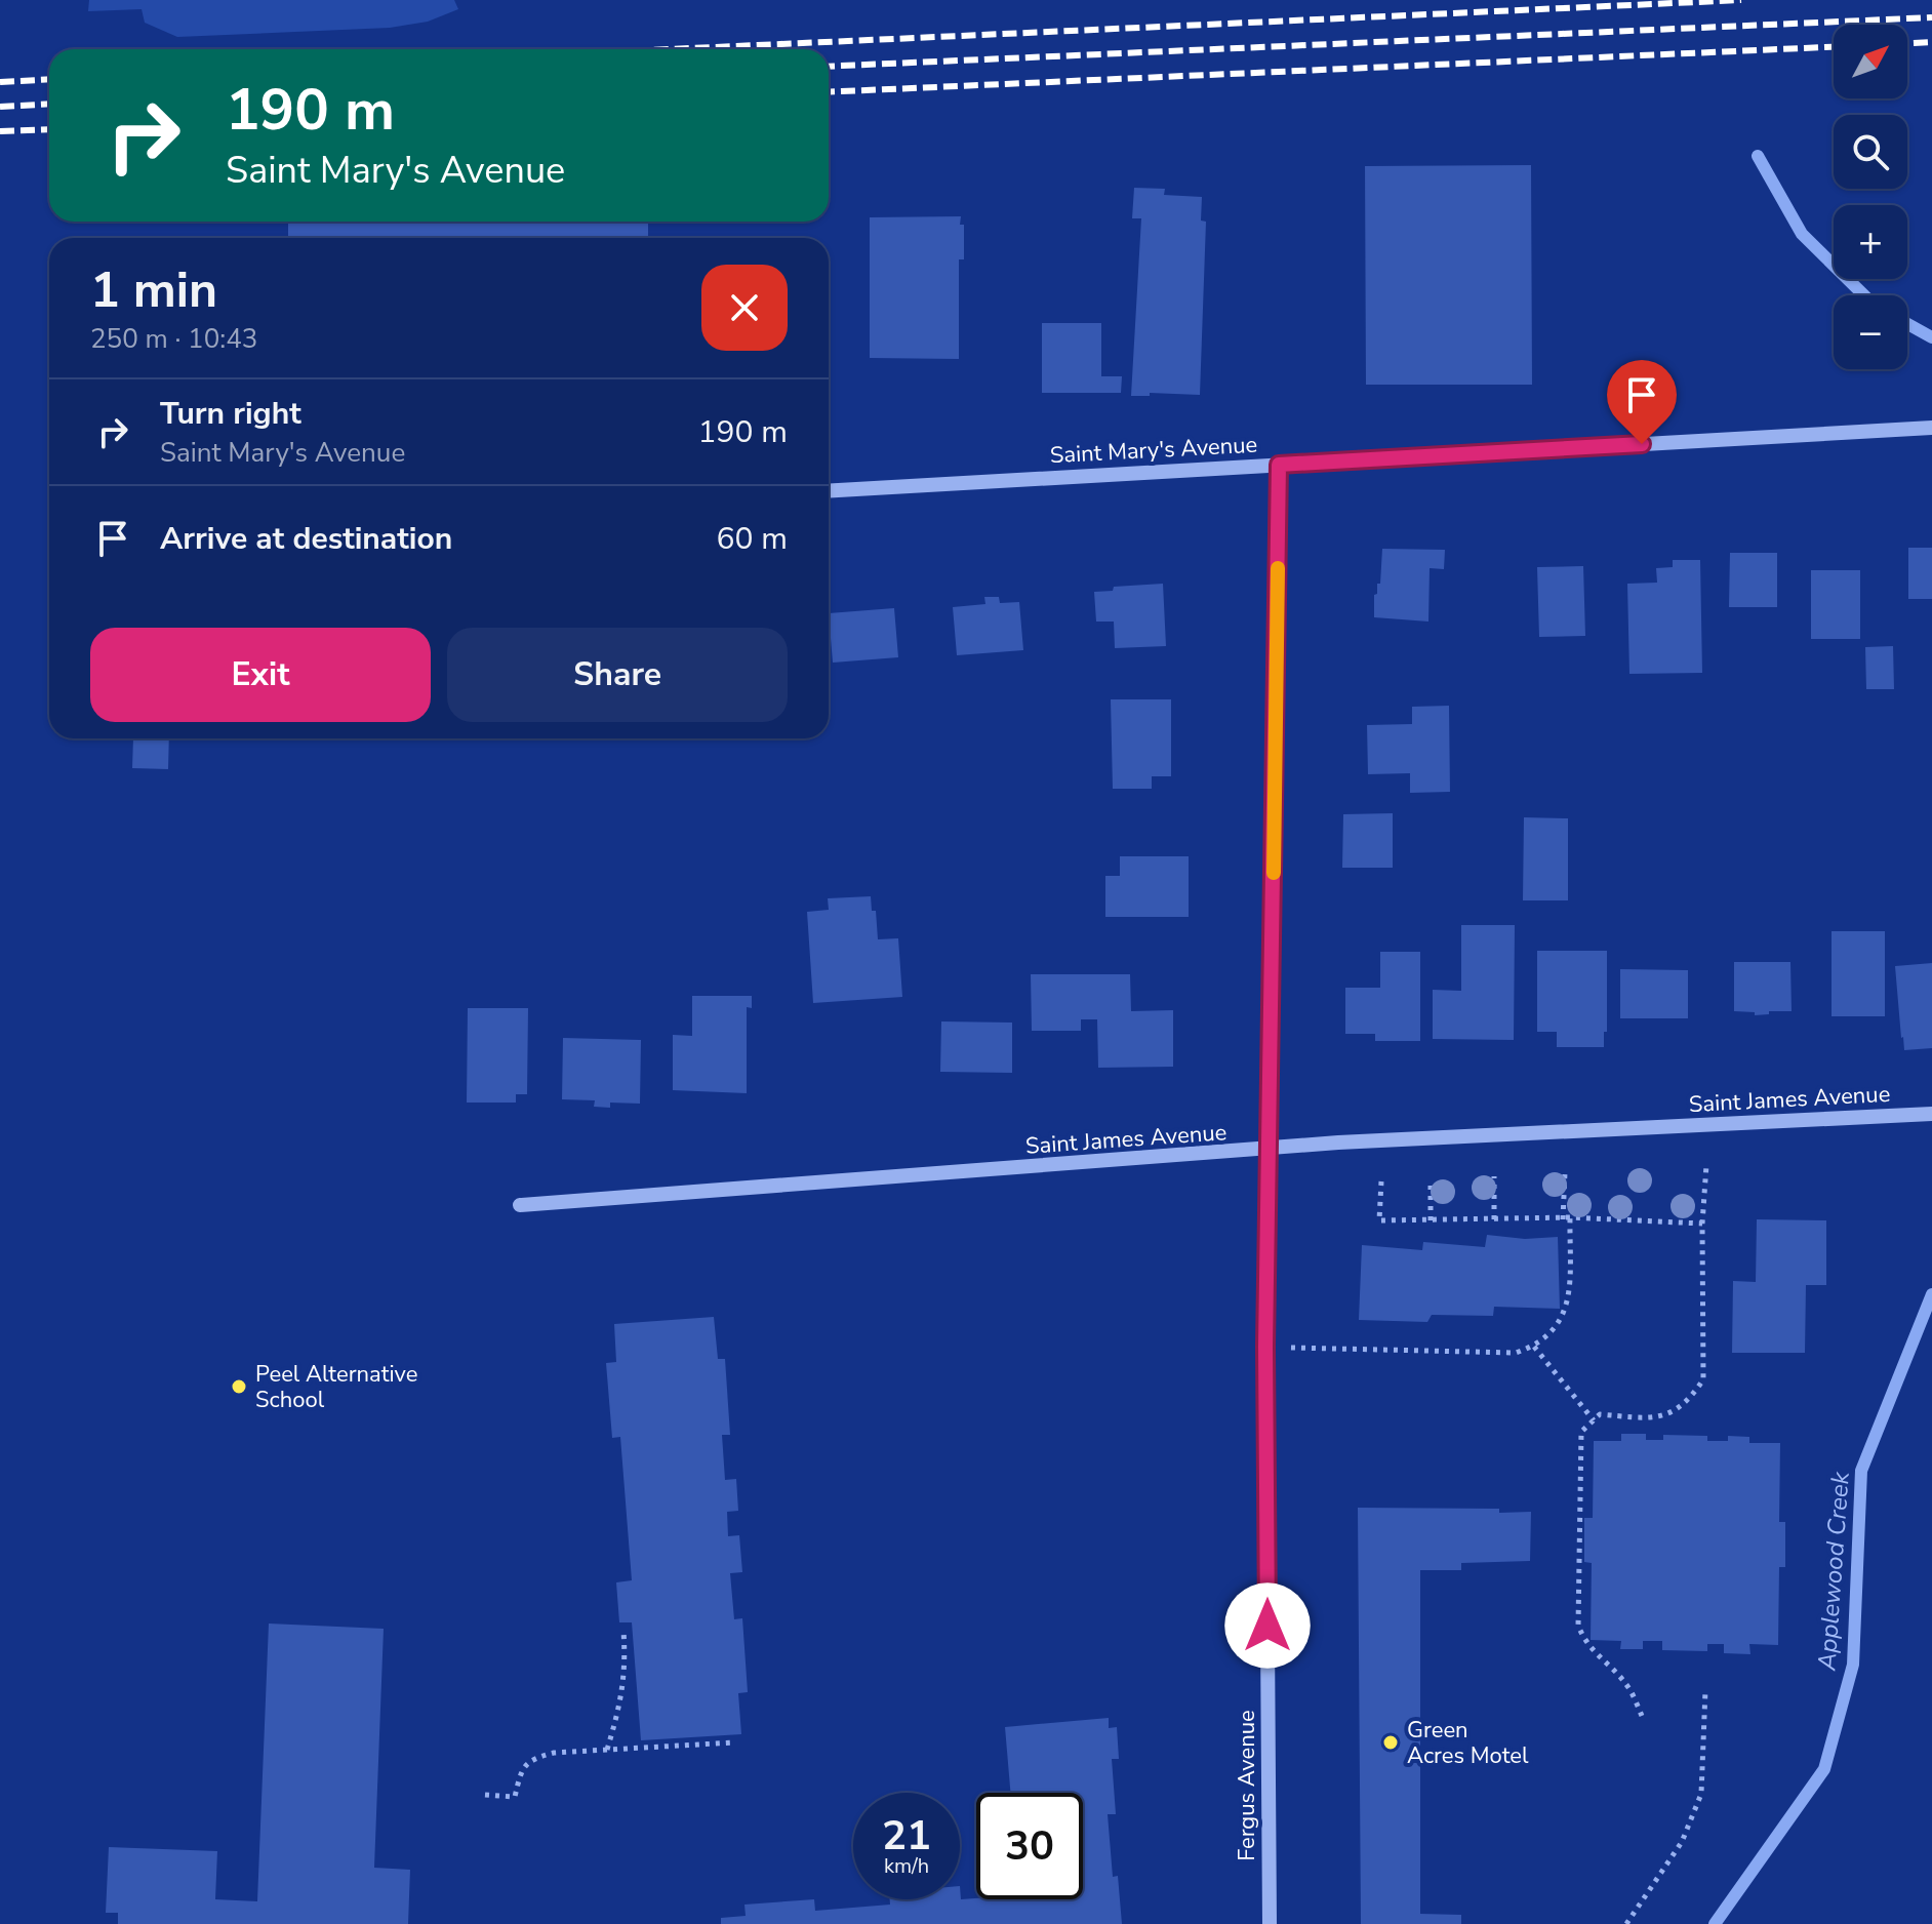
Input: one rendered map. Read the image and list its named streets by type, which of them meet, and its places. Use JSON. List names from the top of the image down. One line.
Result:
{"streets":{"street":["Saint Mary's Avenue","Saint James Avenue","Fergus Avenue"]},"crossings":[["Saint Mary's Avenue","Fergus Avenue"],["Saint James Avenue","Fergus Avenue"]],"water":["Applewood Creek"],"places":["Peel Alternative School","Green Acres Motel"],"north":"top right","page":{"map_buttons":["+","−"],"turn":["190 m","Saint Mary's Avenue"],"heading":["1 min","250 m · 10:43"],"list":[{"name":"Turn right","note":"Saint Mary's Avenue","value":"190 m"},{"name":"Arrive at destination","value":"60 m"}],"buttons":["Exit","Share"],"speed":"21 km/h","limit":"30"}}
